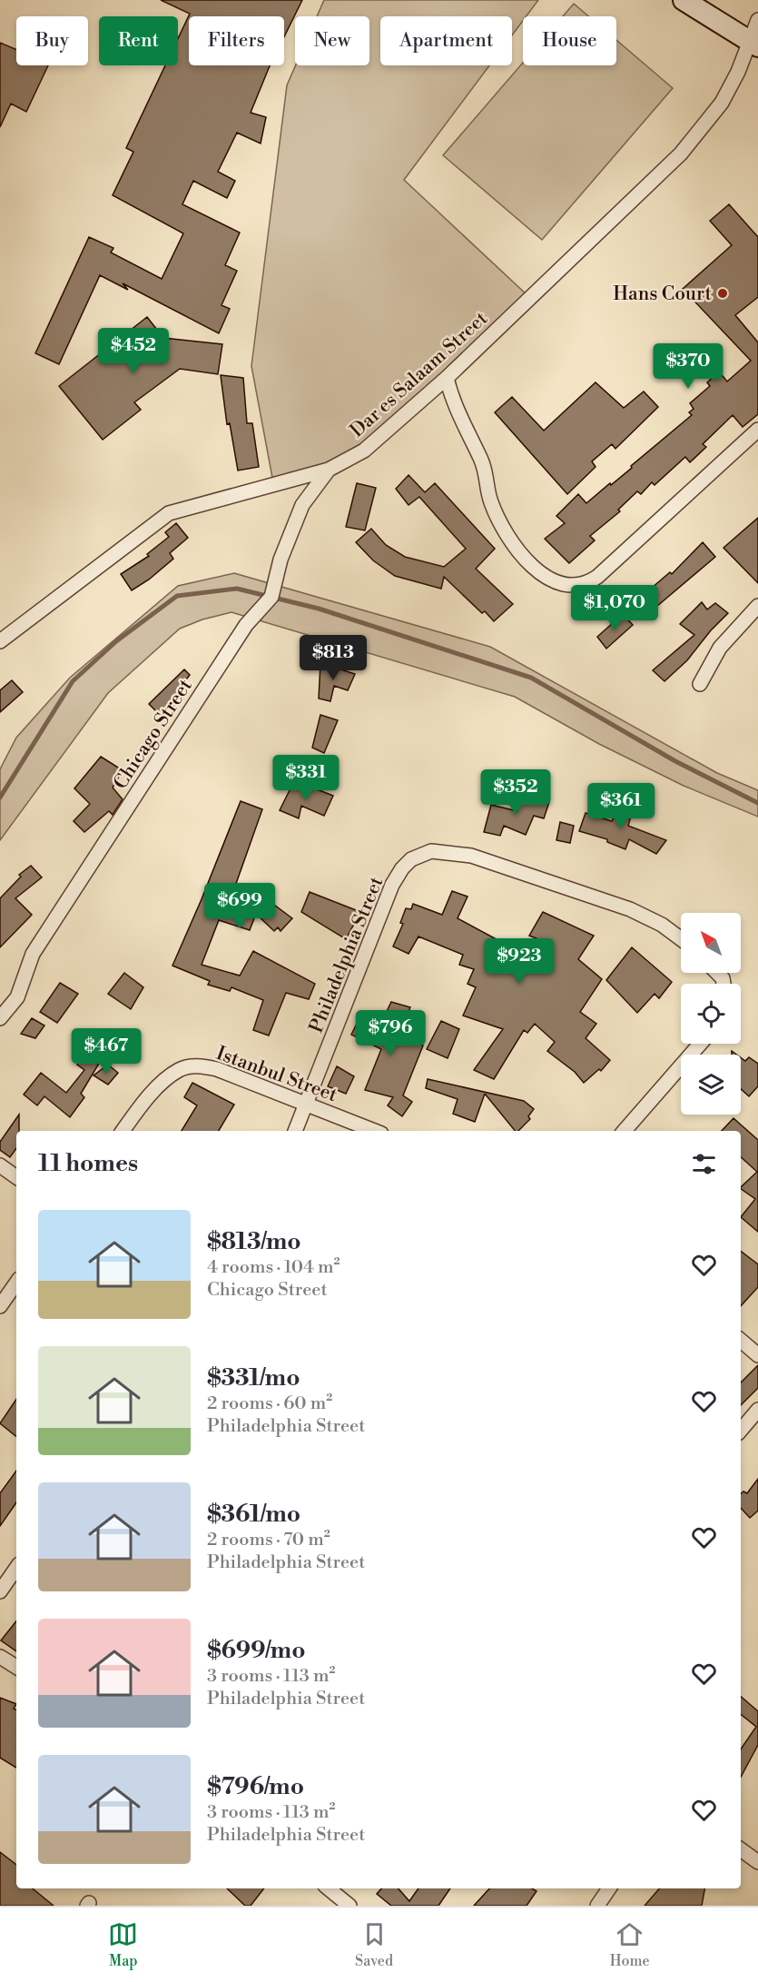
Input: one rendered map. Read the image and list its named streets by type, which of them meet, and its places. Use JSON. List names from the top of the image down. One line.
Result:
{"streets":{"street":["Dar es Salaam Street","Chicago Street","Philadelphia Street","Istanbul Street"]},"crossings":[["Dar es Salaam Street","Chicago Street"],["Philadelphia Street","Istanbul Street"]],"places":["Hans Court"],"north":"top left","page":{"chip":["Buy","Rent","Filters","New","Apartment","House"],"price":["$452","$370","$1,070","$813","$331","$352","$361","$699","$923","$796","$467"],"heading":"11 homes","list":[{"name":"$813/mo","note":"4 rooms · 104 m² · Chicago Street"},{"name":"$331/mo","note":"2 rooms · 60 m² · Philadelphia Street"},{"name":"$361/mo","note":"2 rooms · 70 m² · Philadelphia Street"},{"name":"$699/mo","note":"3 rooms · 113 m² · Philadelphia Street"},{"name":"$796/mo","note":"3 rooms · 113 m² · Philadelphia Street"}],"tabs":["Map","Saved","Home"]}}
